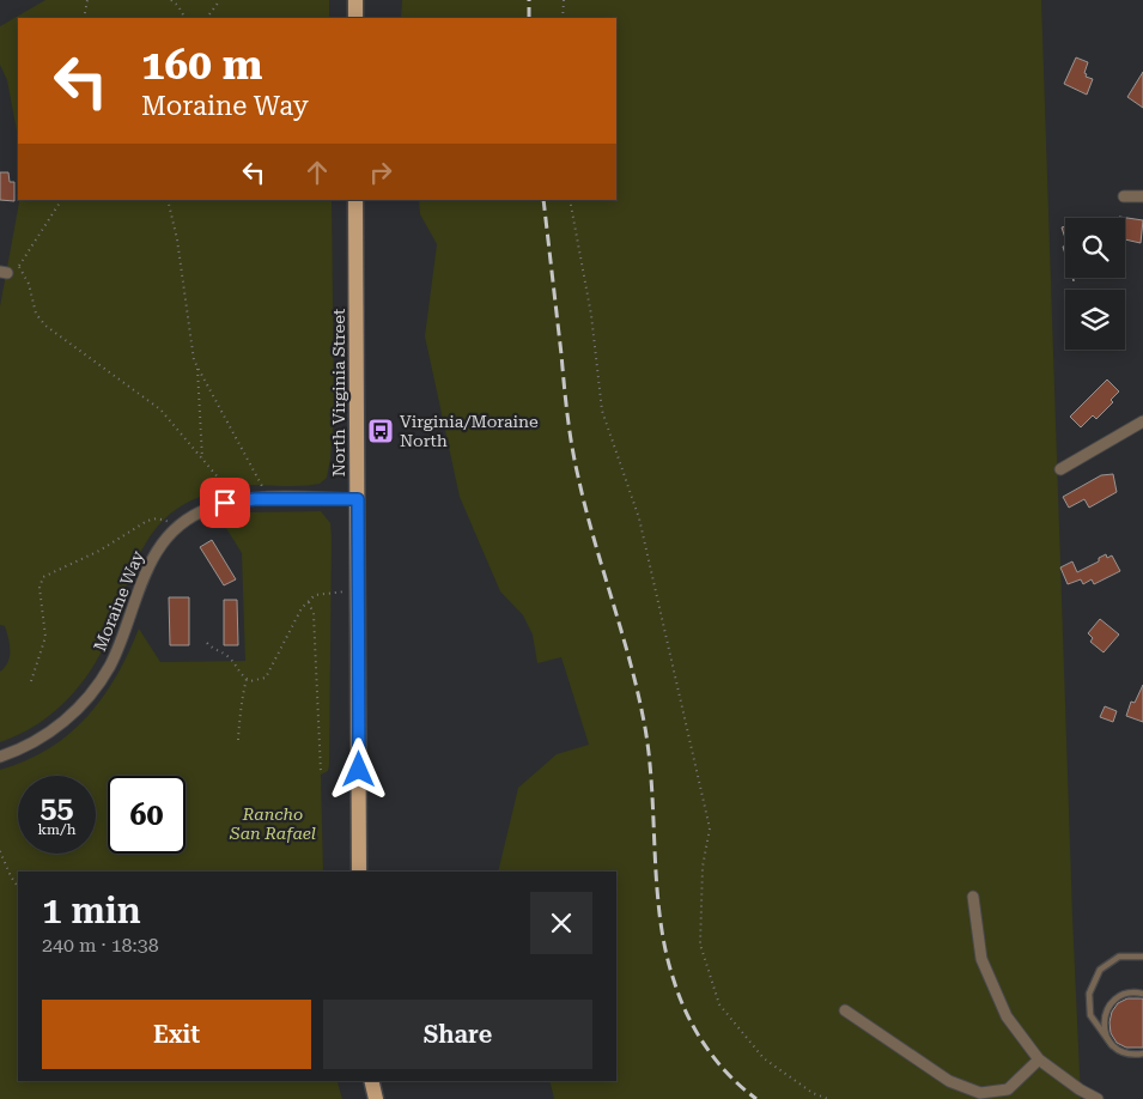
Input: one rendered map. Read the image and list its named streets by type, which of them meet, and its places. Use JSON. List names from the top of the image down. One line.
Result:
{"streets":{"main road":["North Virginia Street"],"street":["Moraine Way"]},"crossings":[["North Virginia Street","Moraine Way"]],"parks":["Rancho San Rafael"],"places":{"bus stop":["Virginia/Moraine North"]},"page":{"turn":["160 m","Moraine Way"],"speed":"55 km/h","limit":"60","heading":["1 min","240 m · 18:38"],"buttons":["Exit","Share"]}}
